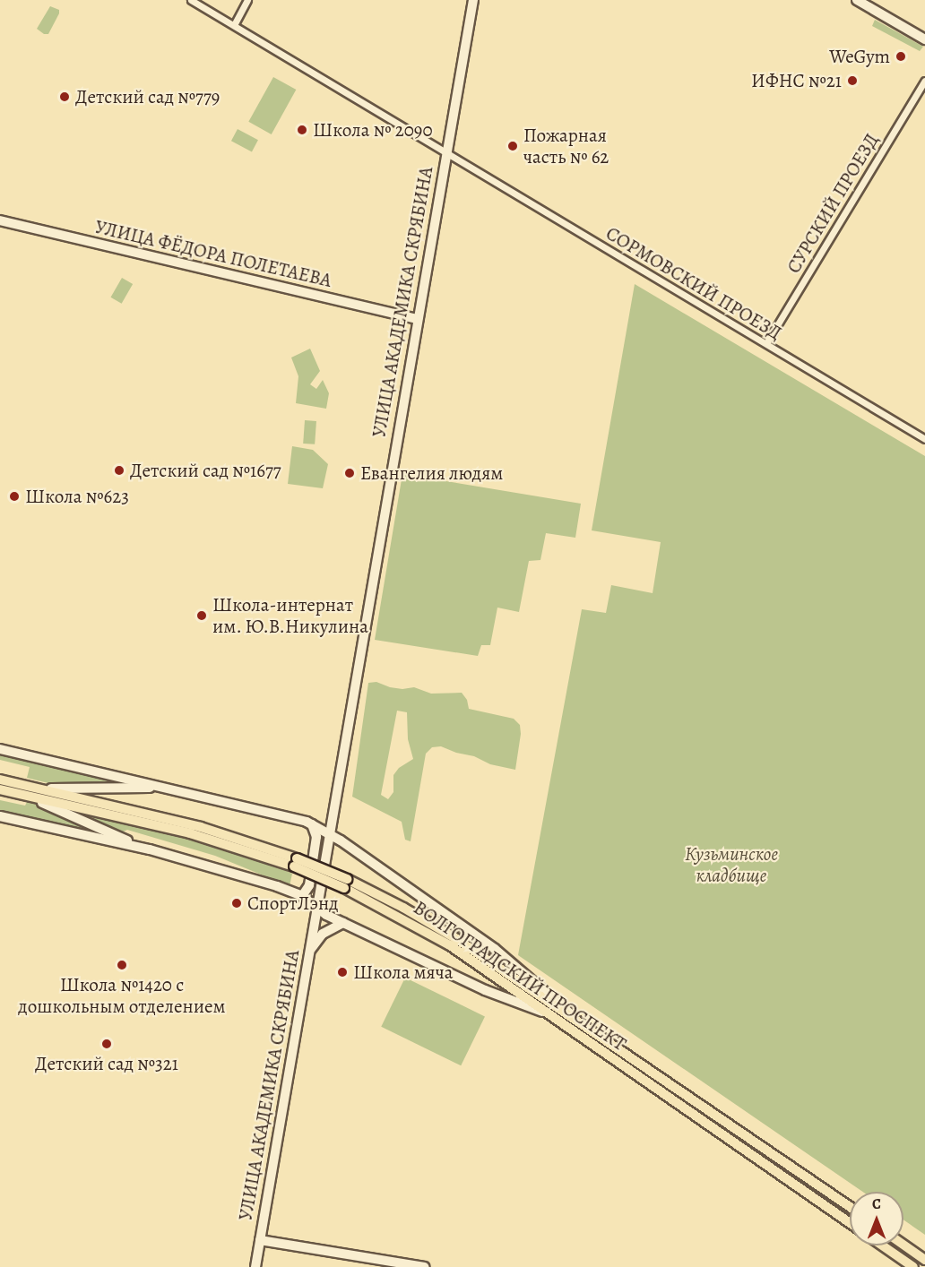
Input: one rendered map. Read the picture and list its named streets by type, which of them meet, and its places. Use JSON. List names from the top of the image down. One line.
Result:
{"streets":{"main road":["УЛИЦА ФЁДОРА ПОЛЕТАЕВА","УЛИЦА АКАДЕМИКА СКРЯБИНА","ВОЛГОГРАДСКИЙ ПРОСПЕКТ"],"street":["СУРСКИЙ ПРОЕЗД","СОРМОВСКИЙ ПРОЕЗД"]},"crossings":[["СУРСКИЙ ПРОЕЗД","СОРМОВСКИЙ ПРОЕЗД"],["УЛИЦА ФЁДОРА ПОЛЕТАЕВА","УЛИЦА АКАДЕМИКА СКРЯБИНА"],["СОРМОВСКИЙ ПРОЕЗД","УЛИЦА АКАДЕМИКА СКРЯБИНА"]],"parks":["Кузьминское кладбище"],"places":["WeGym","ИФНС №21","Детский сад №779","Школа № 2090","Пожарная часть № 62","Детский сад №1677","Евангелия людям","Школа №623","Школа-интернат им. Ю.В.Никулина","СпортЛэнд","Школа №1420 с дошкольным отделением","Школа мяча","Детский сад №321"],"north":"top"}
